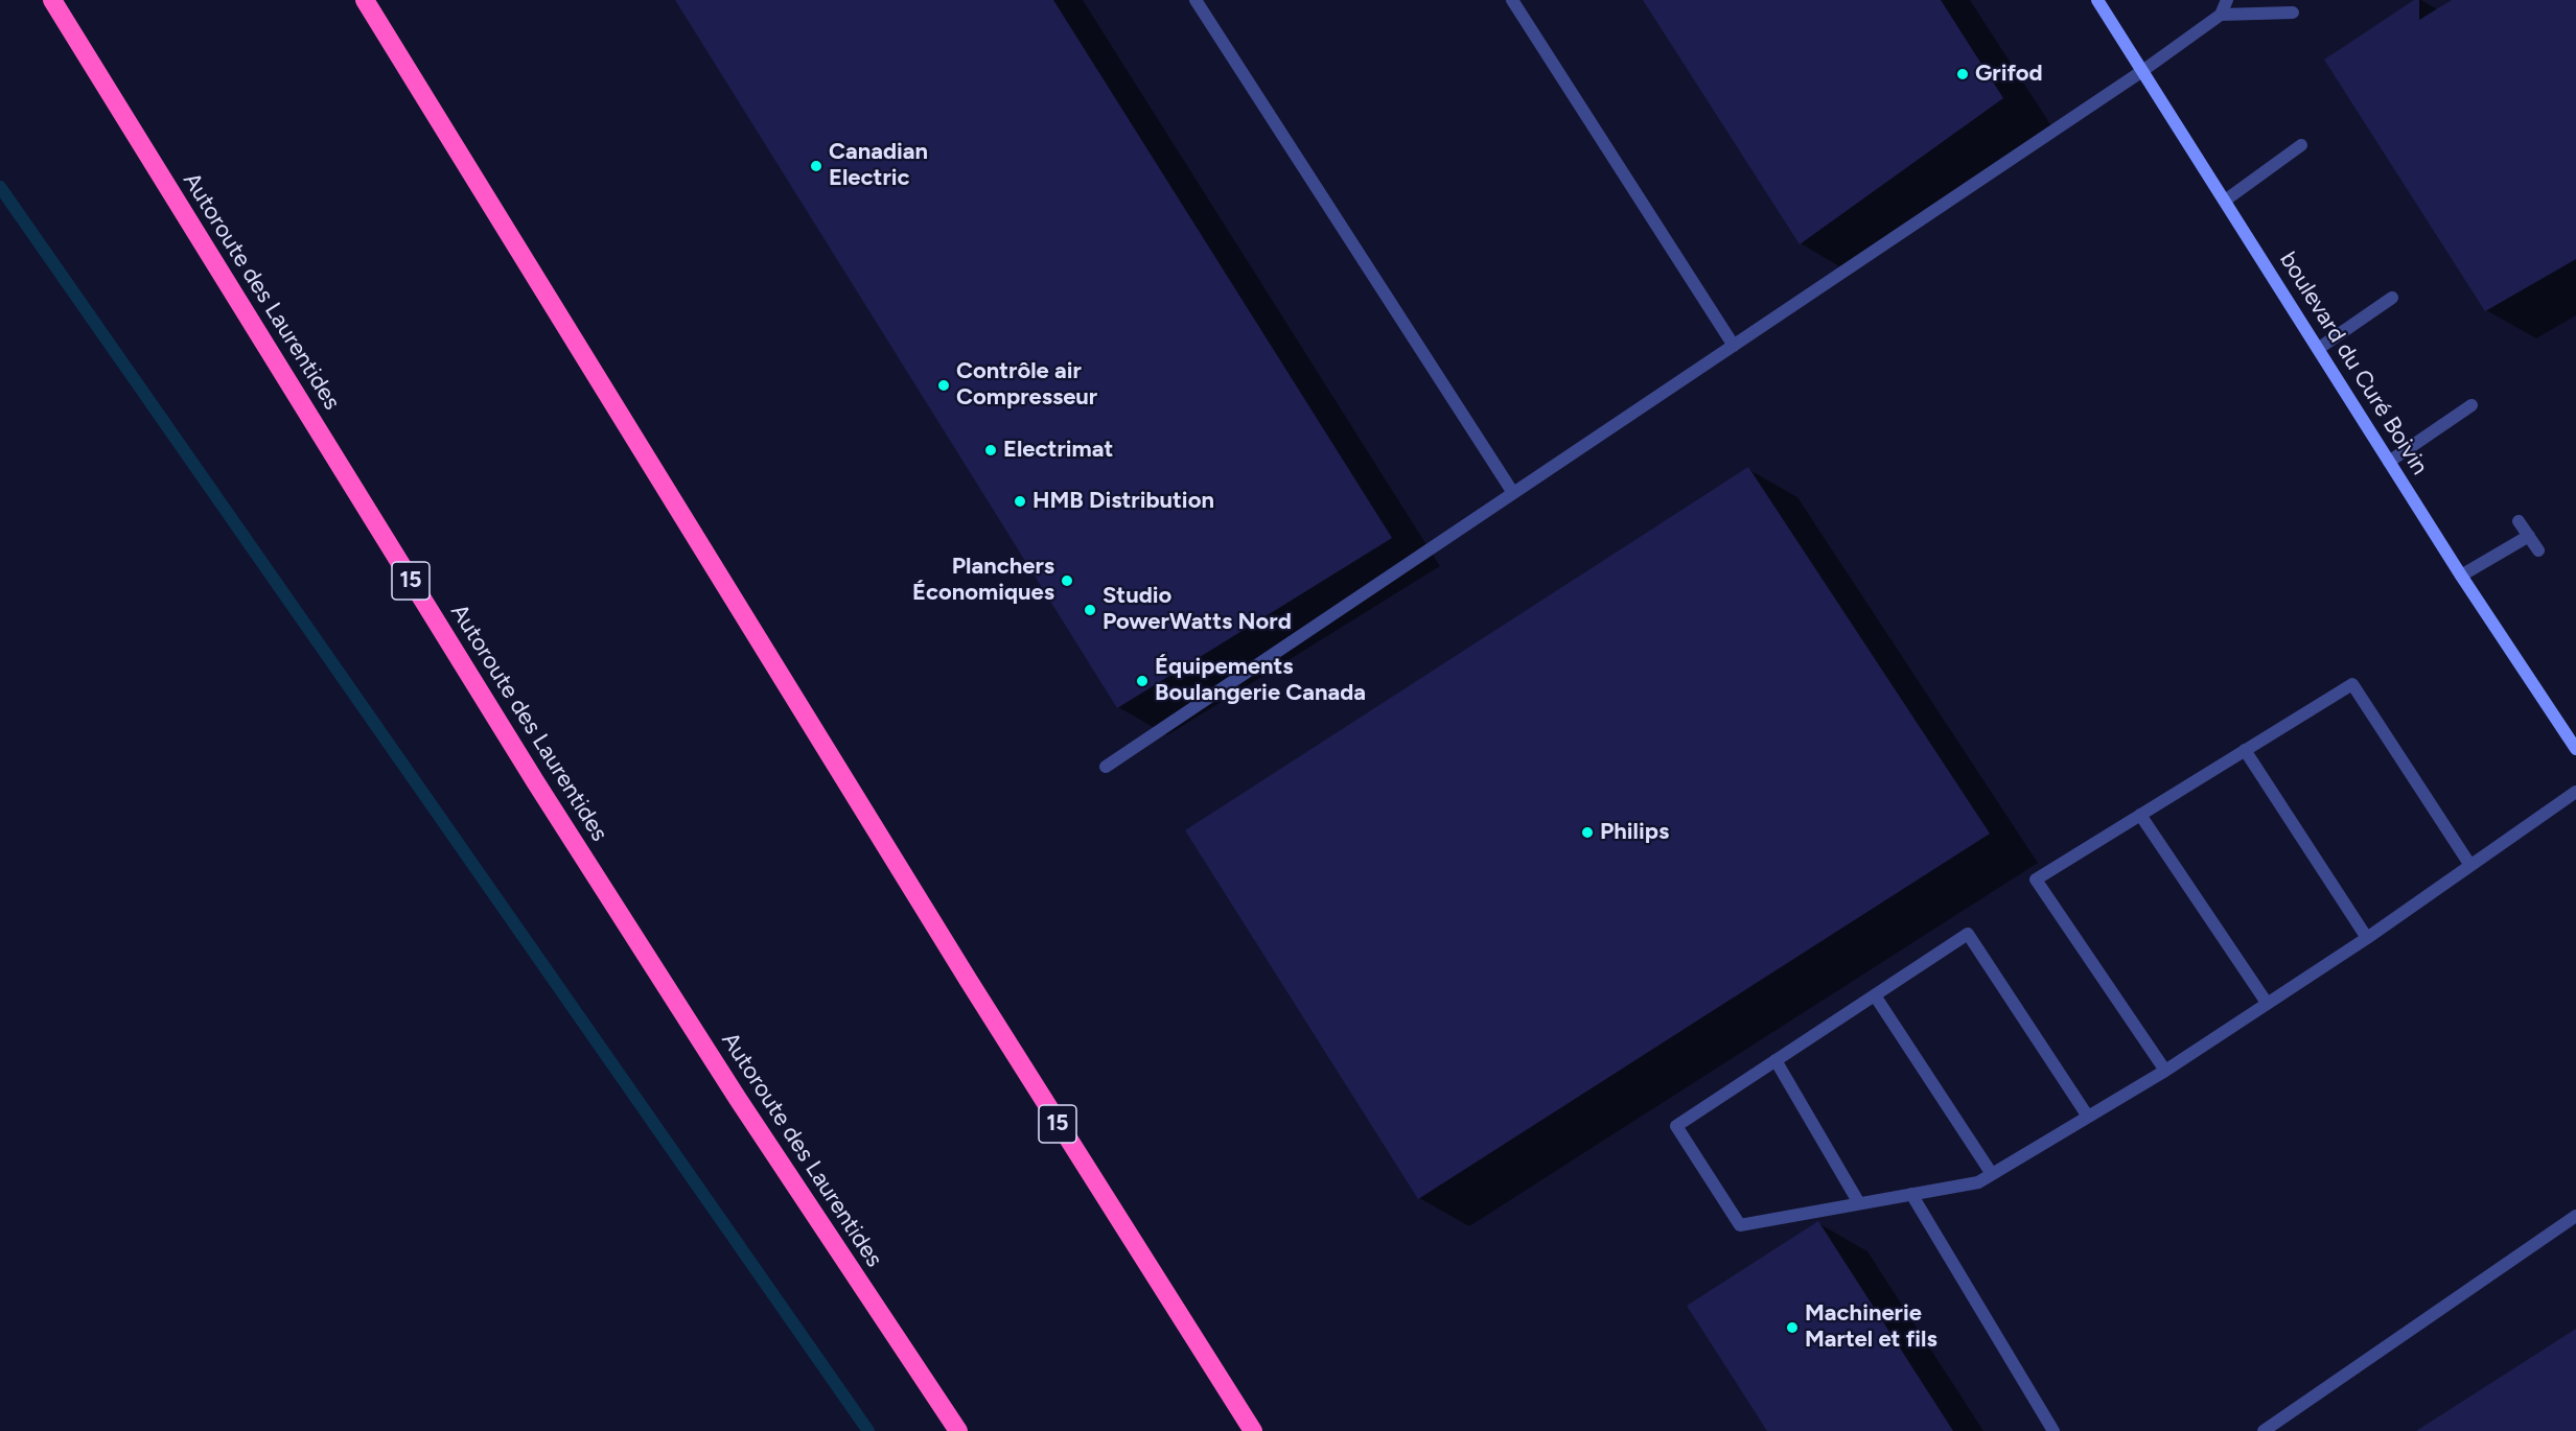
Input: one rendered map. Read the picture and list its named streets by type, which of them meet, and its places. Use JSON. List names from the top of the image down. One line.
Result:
{"streets":{"highway":["Autoroute des Laurentides","15"],"street":["boulevard du Curé Boivin"]},"places":["Grifod","Canadian Electric","Contrôle air Compresseur","Electrimat","HMB Distribution","Planchers Économiques","Studio PowerWatts Nord","Équipements Boulangerie Canada","Philips","Machinerie Martel et fils"]}
